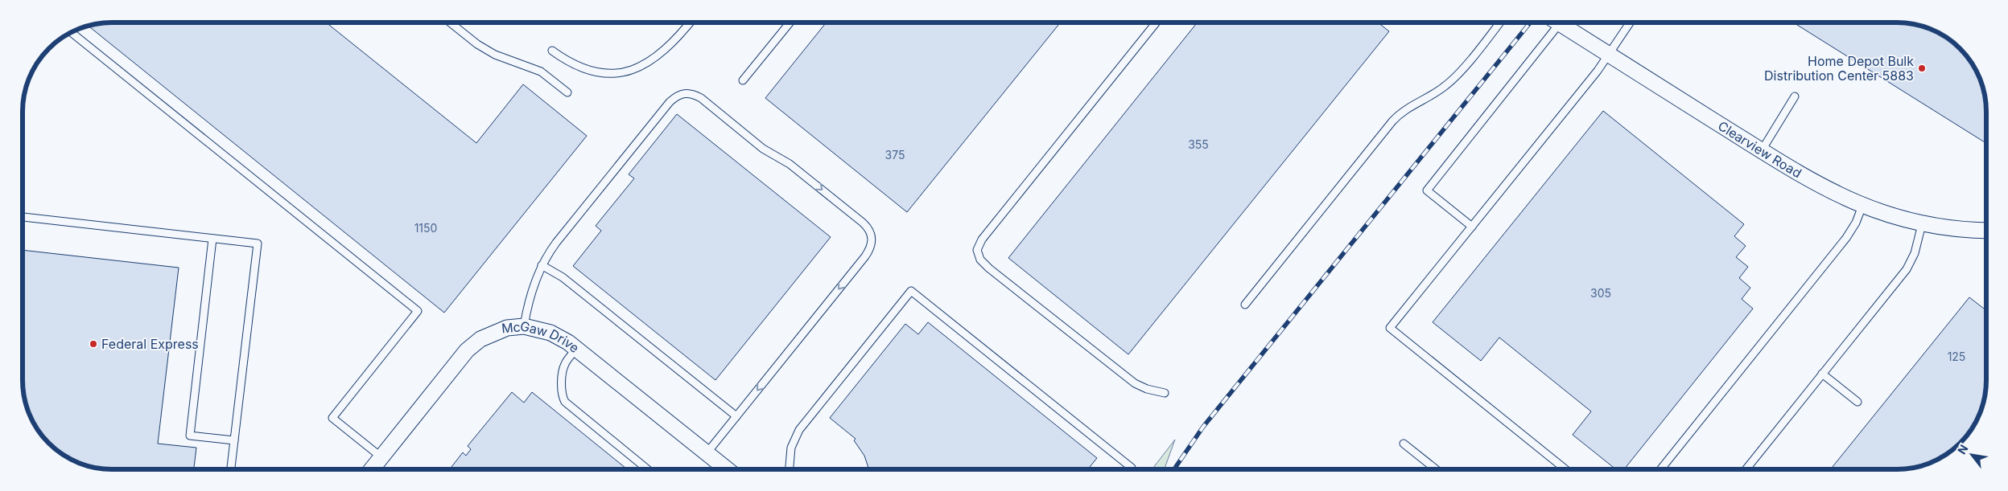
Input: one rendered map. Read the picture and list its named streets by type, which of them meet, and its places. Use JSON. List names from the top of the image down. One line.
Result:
{"streets":{"street":["Clearview Road","McGaw Drive"]},"places":["Home Depot Bulk Distribution Center 5883","Federal Express"],"house_numbers":["355","375","1150","305","125"],"north":"top left"}
